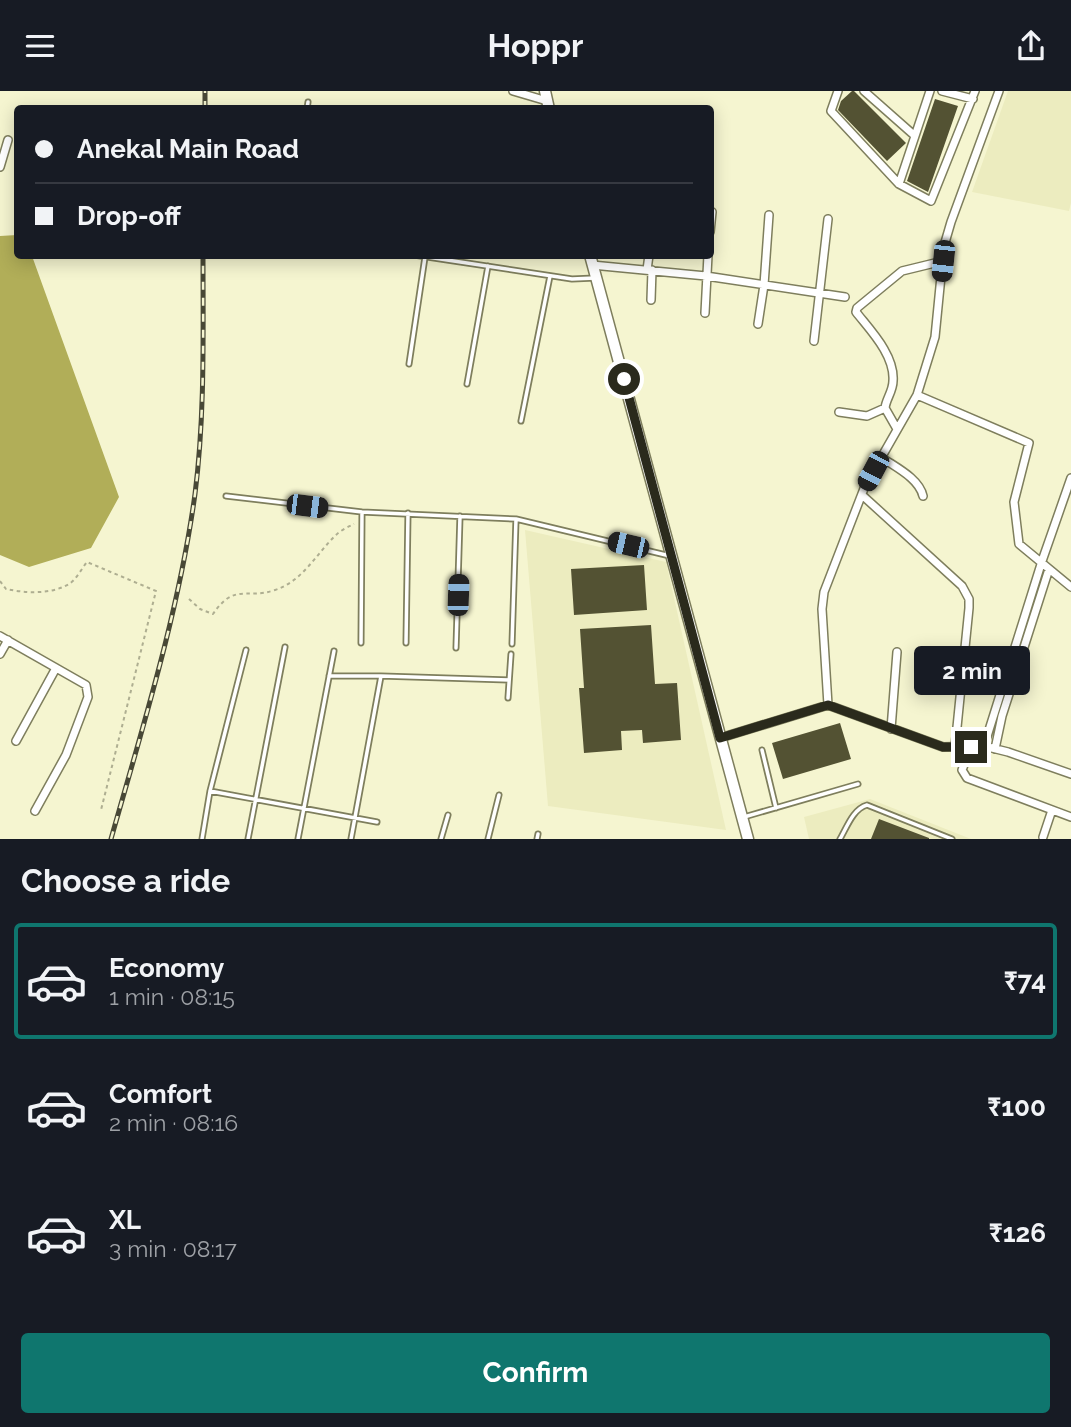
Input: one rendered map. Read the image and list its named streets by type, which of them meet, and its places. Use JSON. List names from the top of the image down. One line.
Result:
{"page":{"header":"Hoppr","banner":["Anekal Main Road","Drop-off"],"bubble":"2 min","heading":"Choose a ride","list":[{"name":"Economy","note":"1 min · 08:15","value":"₹74"},{"name":"Comfort","note":"2 min · 08:16","value":"₹100"},{"name":"XL","note":"3 min · 08:17","value":"₹126"}],"buttons":"Confirm"}}
